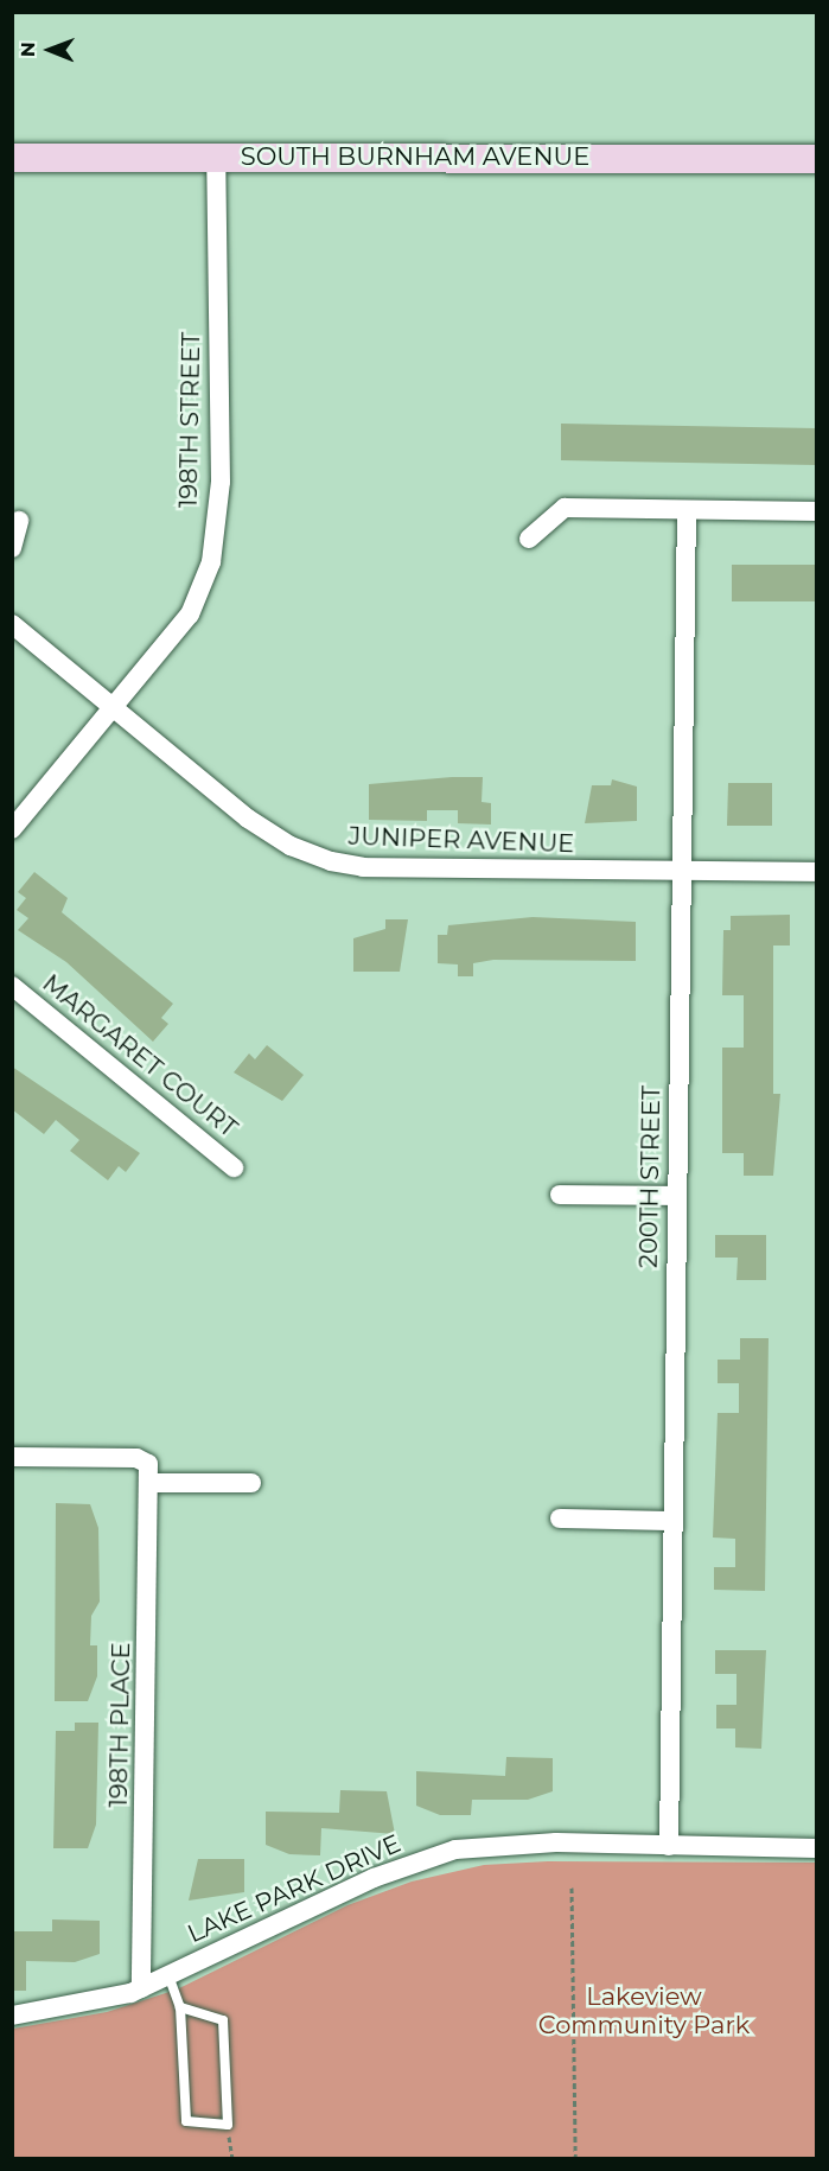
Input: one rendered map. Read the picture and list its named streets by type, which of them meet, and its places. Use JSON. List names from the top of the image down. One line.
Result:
{"streets":{"main road":["SOUTH BURNHAM AVENUE"],"street":["198TH STREET","JUNIPER AVENUE","MARGARET COURT","200TH STREET","198TH PLACE","LAKE PARK DRIVE"]},"crossings":[["SOUTH BURNHAM AVENUE","198TH STREET"],["198TH STREET","JUNIPER AVENUE"],["JUNIPER AVENUE","200TH STREET"],["200TH STREET","LAKE PARK DRIVE"],["198TH PLACE","LAKE PARK DRIVE"]],"parks":["Lakeview Community Park"],"north":"left"}
